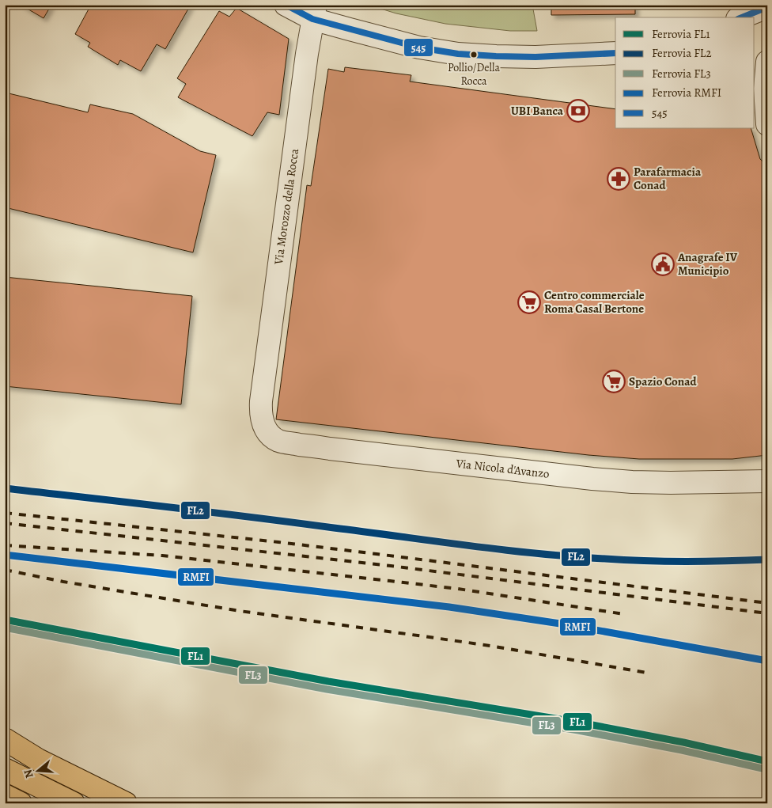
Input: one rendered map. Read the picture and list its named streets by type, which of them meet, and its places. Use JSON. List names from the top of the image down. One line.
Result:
{"streets":{"street":["Via Morozzo della Rocca","Via Nicola d'Avanzo"]},"crossings":[["Via Morozzo della Rocca","Via Nicola d'Avanzo"]],"places":{"other":["Pollio/Della Rocca"],"bank":["UBI Banca"],"pharmacy":["Parafarmacia Conad"],"public building":["Anagrafe IV Municipio"],"supermarket":["Centro commerciale Roma Casal Bertone","Spazio Conad"]},"lines":["transit line 545","rail line FL2","rail line RMFI","rail line FL1","rail line FL3"],"legend":["Ferrovia FL1","Ferrovia FL2","Ferrovia FL3","Ferrovia RMFI","545"],"north":"left"}
